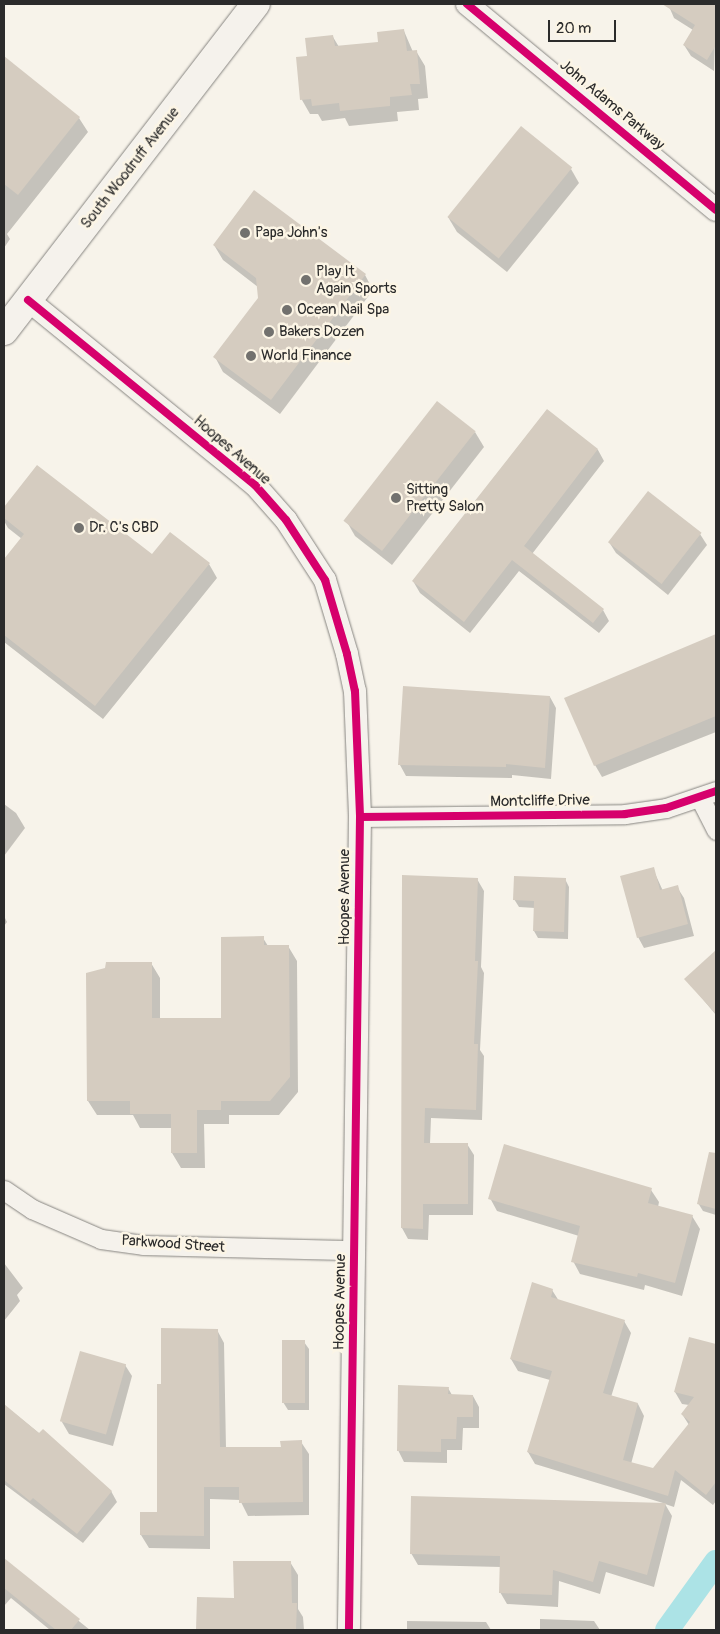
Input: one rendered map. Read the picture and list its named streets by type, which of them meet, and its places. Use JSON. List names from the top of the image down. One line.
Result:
{"streets":{"main road":["South Woodruff Avenue"],"street":["John Adams Parkway","Hoopes Avenue","Montcliffe Drive","Parkwood Street"]},"crossings":[["South Woodruff Avenue","Hoopes Avenue"],["Hoopes Avenue","Montcliffe Drive"],["Hoopes Avenue","Parkwood Street"]],"places":["Papa John's","Play It Again Sports","Ocean Nail Spa","Bakers Dozen","World Finance","Sitting Pretty Salon","Dr. C's CBD"],"scale_bar":"20 m"}
